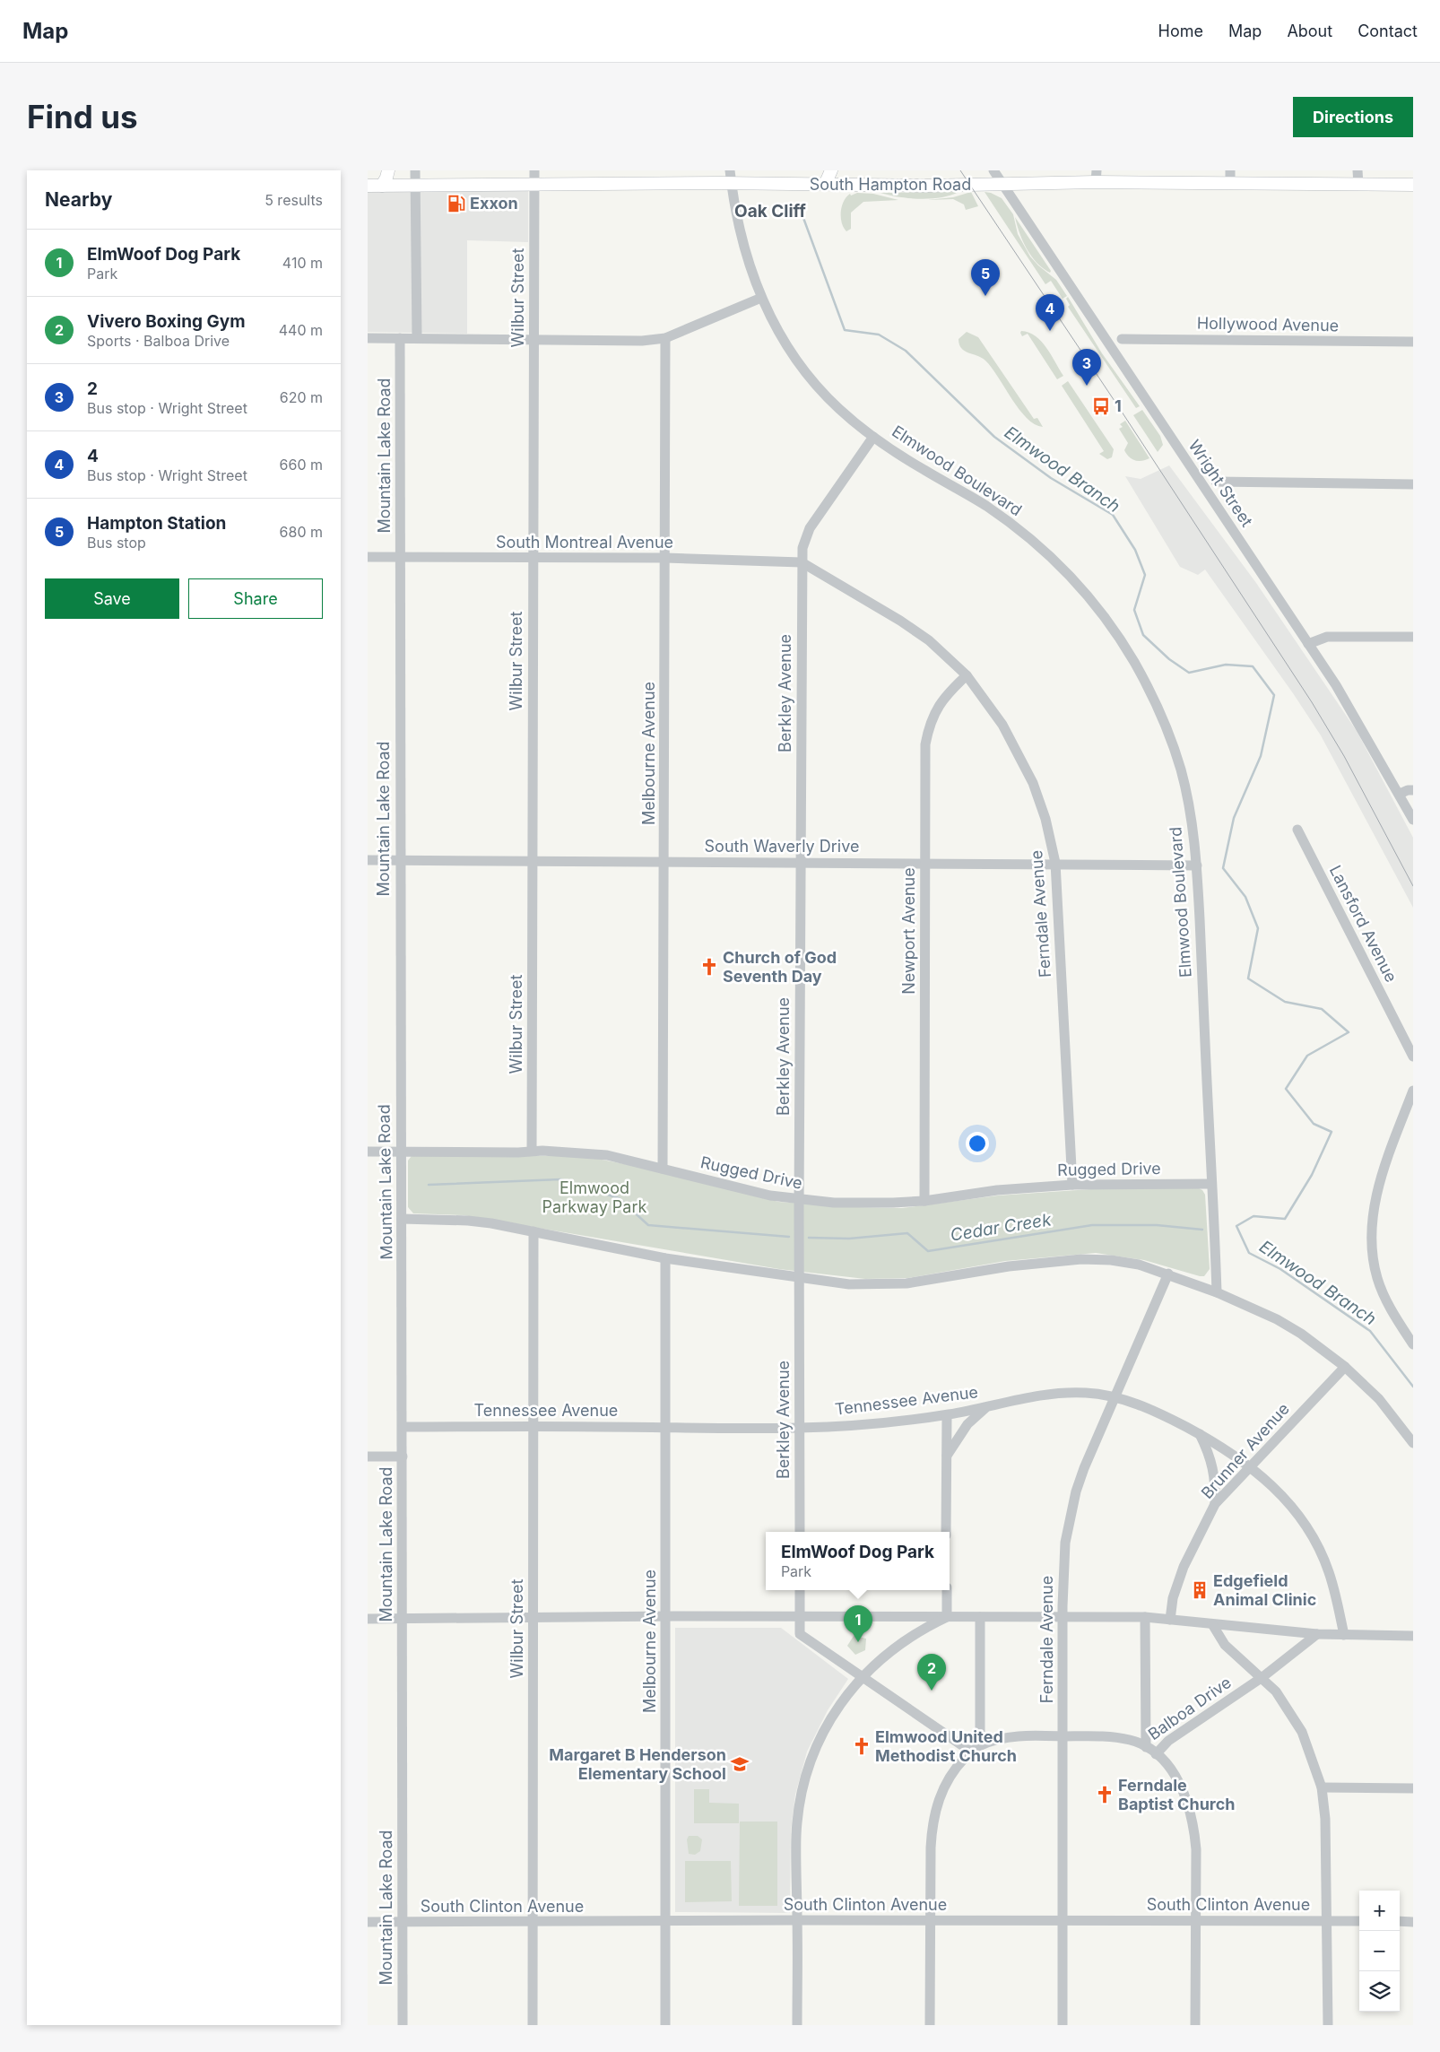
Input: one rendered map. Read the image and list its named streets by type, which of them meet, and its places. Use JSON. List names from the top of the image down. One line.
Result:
{"streets":{"main road":["South Hampton Road"],"street":["Wilbur Street","Hollywood Avenue","Mountain Lake Road","Elmwood Boulevard","Wright Street","South Montreal Avenue","Berkley Avenue","Melbourne Avenue","South Waverly Drive","Ferndale Avenue","Lansford Avenue","Newport Avenue","Rugged Drive","Tennessee Avenue","Brunner Avenue","Balboa Drive","South Clinton Avenue"]},"crossings":[["South Hampton Road","Wilbur Street"],["South Hampton Road","Elmwood Boulevard"],["South Hampton Road","Wright Street"],["Wilbur Street","South Montreal Avenue"],["Wilbur Street","South Waverly Drive"],["Wilbur Street","Rugged Drive"],["Wilbur Street","Tennessee Avenue"],["Wilbur Street","South Clinton Avenue"],["Mountain Lake Road","South Montreal Avenue"],["Mountain Lake Road","South Waverly Drive"],["Mountain Lake Road","Rugged Drive"],["Mountain Lake Road","Tennessee Avenue"],["Mountain Lake Road","South Clinton Avenue"],["Elmwood Boulevard","Berkley Avenue"],["Elmwood Boulevard","South Waverly Drive"],["Elmwood Boulevard","Rugged Drive"],["South Montreal Avenue","Berkley Avenue"],["South Montreal Avenue","Melbourne Avenue"],["South Montreal Avenue","Ferndale Avenue"],["Berkley Avenue","South Waverly Drive"],["Berkley Avenue","Ferndale Avenue"],["Berkley Avenue","Rugged Drive"],["Berkley Avenue","Tennessee Avenue"],["Melbourne Avenue","South Waverly Drive"],["Melbourne Avenue","Rugged Drive"],["Melbourne Avenue","Tennessee Avenue"],["Melbourne Avenue","South Clinton Avenue"],["South Waverly Drive","Ferndale Avenue"],["South Waverly Drive","Newport Avenue"],["Ferndale Avenue","Newport Avenue"],["Ferndale Avenue","Rugged Drive"],["Ferndale Avenue","Tennessee Avenue"],["Ferndale Avenue","Balboa Drive"],["Ferndale Avenue","South Clinton Avenue"],["Newport Avenue","Rugged Drive"],["Tennessee Avenue","Brunner Avenue"]],"districts":["Oak Cliff"],"water":["Elmwood Branch","Cedar Creek"],"parks":["Elmwood Parkway Park"],"places":{"fuel station":["Exxon"],"bus stop":["1"],"church":["Church of God Seventh Day","Elmwood United Methodist Church","Ferndale Baptist Church"],"building":["Edgefield Animal Clinic"],"school or university":["Margaret B Henderson Elementary School"]},"page":{"header":"Map","nav":["Home","Map","About","Contact"],"buttons":["Directions",["Save","Share"]],"title":"Find us","heading":["Nearby","5 results"],"list":[{"mark":"1","name":"ElmWoof Dog Park","note":"Park","value":"410 m"},{"mark":"2","name":"Vivero Boxing Gym","note":"Sports · Balboa Drive","value":"440 m"},{"mark":"3","name":"2","note":"Bus stop · Wright Street","value":"620 m"},{"mark":"4","name":"4","note":"Bus stop · Wright Street","value":"660 m"},{"mark":"5","name":"Hampton Station","note":"Bus stop","value":"680 m"}],"pins":["5","4","3","1","2"],"popup":["ElmWoof Dog Park","Park"],"map_buttons":["+","−"]}}
